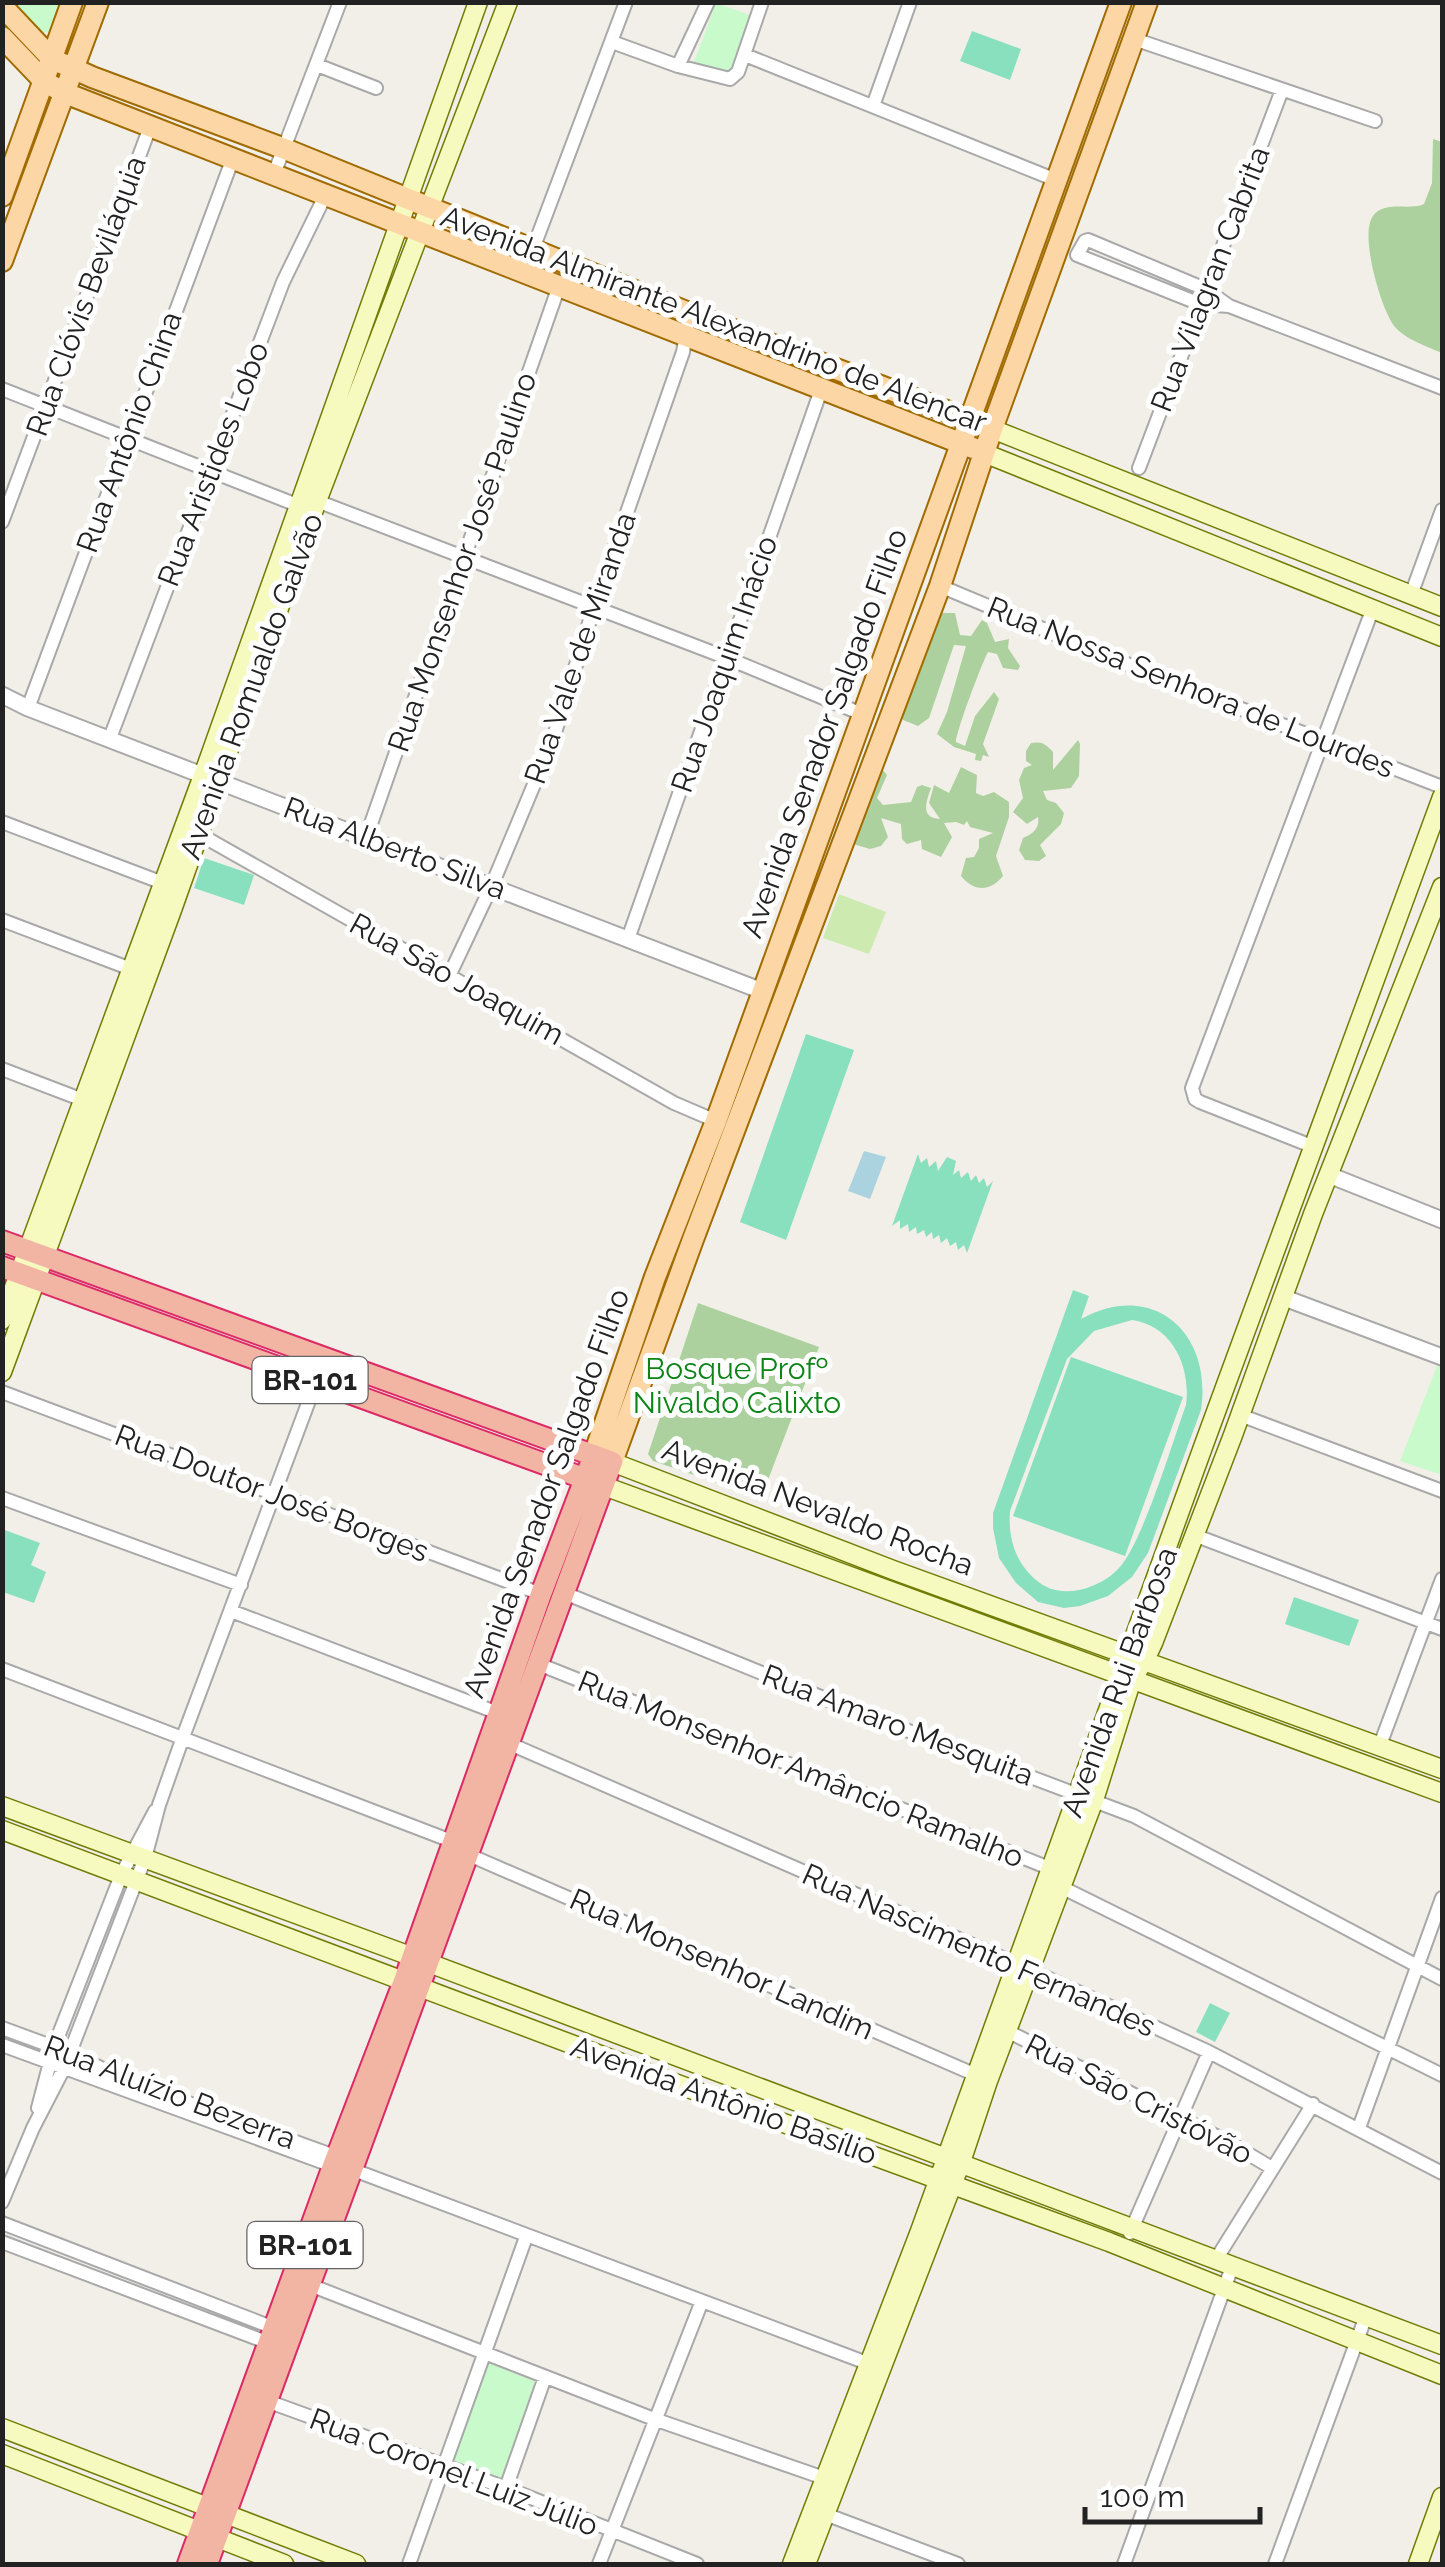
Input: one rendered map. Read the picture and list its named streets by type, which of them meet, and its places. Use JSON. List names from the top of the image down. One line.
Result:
{"streets":{"highway":["Avenida Senador Salgado Filho","BR-101","Avenida Nevaldo Rocha"],"main road":["Avenida Almirante Alexandrino de Alencar","Avenida Romualdo Galvão","Avenida Rui Barbosa","Avenida Antônio Basílio"],"street":["Rua Vilagran Cabrita","Rua Clóvis Beviláquia","Rua Antônio China","Rua Aristides Lobo","Rua Monsenhor José Paulino","Rua Vale de Miranda","Rua Joaquim Inácio","Rua Nossa Senhora de Lourdes","Rua Alberto Silva","Rua São Joaquim","Rua Doutor José Borges","Rua Amaro Mesquita","Rua Monsenhor Amâncio Ramalho","Rua Nascimento Fernandes","Rua Monsenhor Landim","Rua Aluízio Bezerra","Rua São Cristóvão","Rua Coronel Luiz Júlio"]},"crossings":[["Rua Clóvis Beviláquia","Avenida Almirante Alexandrino de Alencar"],["Avenida Almirante Alexandrino de Alencar","Rua Antônio China"],["Avenida Almirante Alexandrino de Alencar","Rua Aristides Lobo"],["Avenida Almirante Alexandrino de Alencar","Rua Monsenhor José Paulino"],["Avenida Almirante Alexandrino de Alencar","Rua Vale de Miranda"],["Avenida Almirante Alexandrino de Alencar","Rua Joaquim Inácio"],["Avenida Almirante Alexandrino de Alencar","Avenida Romualdo Galvão"],["Avenida Almirante Alexandrino de Alencar","Avenida Senador Salgado Filho"],["Rua Antônio China","Rua Alberto Silva"],["Rua Aristides Lobo","Rua Alberto Silva"],["Rua Monsenhor José Paulino","Rua Alberto Silva"],["Rua Vale de Miranda","Rua Alberto Silva"],["Rua Vale de Miranda","Rua São Joaquim"],["Rua Joaquim Inácio","Rua Alberto Silva"],["Avenida Romualdo Galvão","Rua Alberto Silva"],["Avenida Romualdo Galvão","Rua São Joaquim"],["Avenida Romualdo Galvão","Avenida Nevaldo Rocha"],["Rua Nossa Senhora de Lourdes","Avenida Senador Salgado Filho"],["Avenida Senador Salgado Filho","Rua Alberto Silva"],["Avenida Senador Salgado Filho","Rua São Joaquim"],["Avenida Senador Salgado Filho","Rua Doutor José Borges"],["Avenida Senador Salgado Filho","Avenida Nevaldo Rocha"],["Avenida Senador Salgado Filho","Rua Amaro Mesquita"],["Avenida Senador Salgado Filho","Rua Monsenhor Amâncio Ramalho"],["Avenida Senador Salgado Filho","Rua Nascimento Fernandes"],["Avenida Senador Salgado Filho","Rua Monsenhor Landim"],["Avenida Senador Salgado Filho","Rua Aluízio Bezerra"],["Avenida Senador Salgado Filho","Avenida Antônio Basílio"],["Avenida Senador Salgado Filho","Rua Coronel Luiz Júlio"],["Rua Doutor José Borges","Rua Amaro Mesquita"],["Avenida Nevaldo Rocha","Avenida Rui Barbosa"],["Avenida Rui Barbosa","Rua Amaro Mesquita"],["Avenida Rui Barbosa","Rua Monsenhor Amâncio Ramalho"],["Avenida Rui Barbosa","Rua Nascimento Fernandes"],["Avenida Rui Barbosa","Rua Monsenhor Landim"],["Avenida Rui Barbosa","Rua Aluízio Bezerra"],["Avenida Rui Barbosa","Rua São Cristóvão"],["Avenida Rui Barbosa","Avenida Antônio Basílio"]],"parks":["Bosque Profº Nivaldo Calixto"],"scale_bar":"100 m"}
